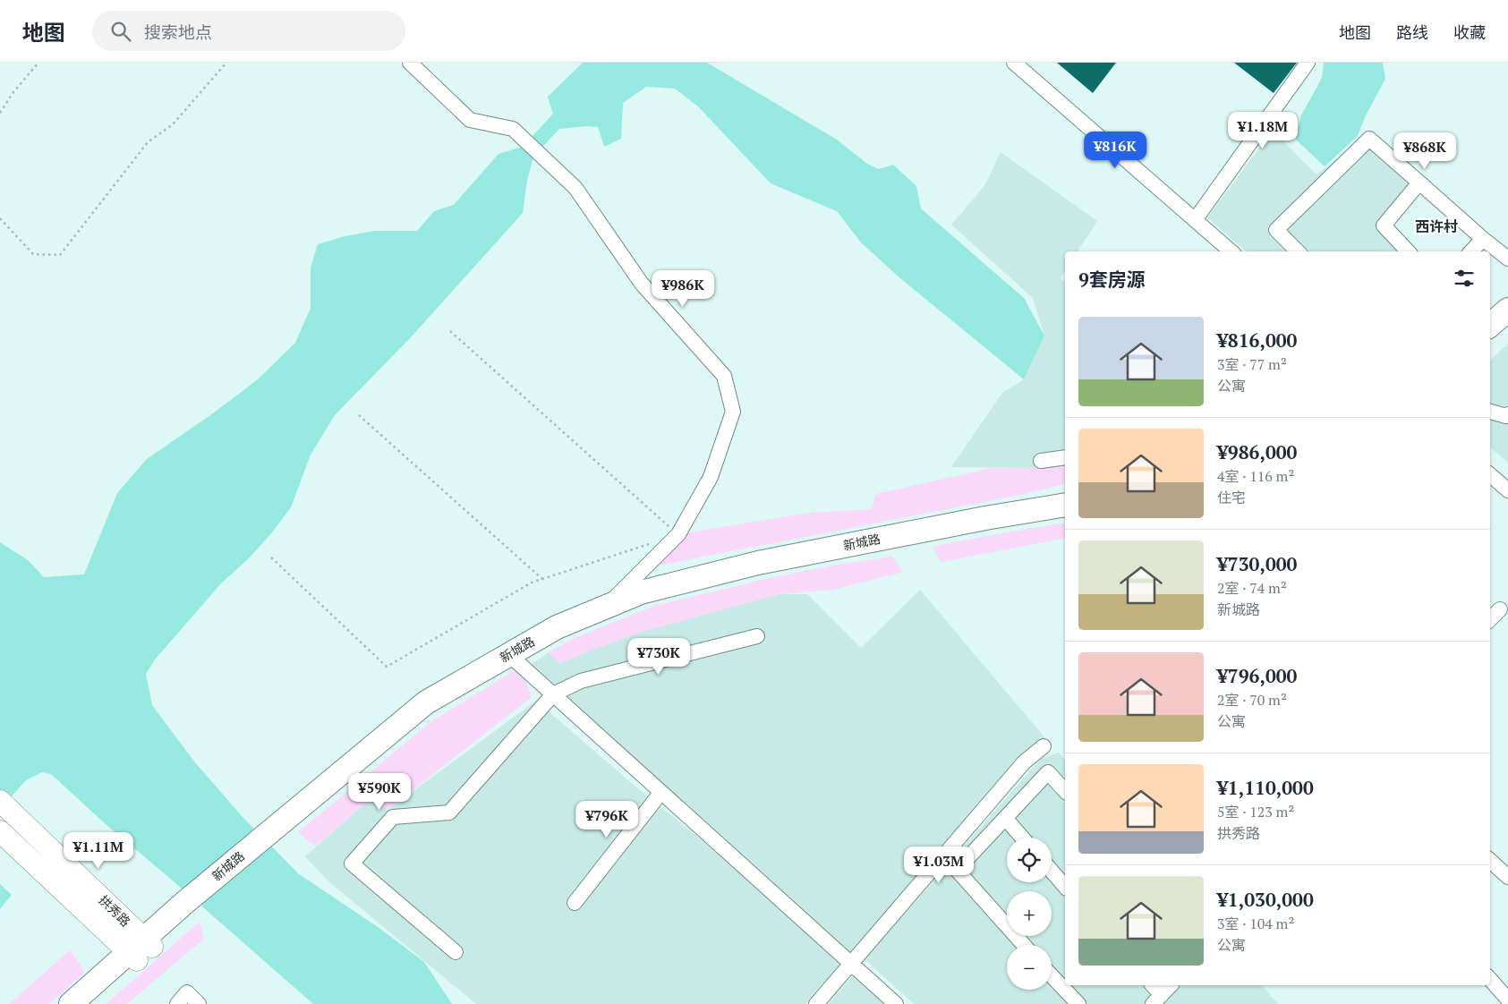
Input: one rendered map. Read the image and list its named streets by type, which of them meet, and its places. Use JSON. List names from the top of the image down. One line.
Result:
{"streets":{"main road":["新城路","拱秀路"]},"crossings":[["新城路","拱秀路"]],"districts":["西许村"],"page":{"header":"地图","search":"搜索地点","nav":["地图","路线","收藏"],"price":["¥1.18M","¥816K","¥868K","¥986K","¥730K","¥590K","¥796K","¥1.11M","¥1.03M"],"heading":"9套房源","list":[{"name":"¥816,000","note":"3室 · 77 m² · 公寓"},{"name":"¥986,000","note":"4室 · 116 m² · 住宅"},{"name":"¥730,000","note":"2室 · 74 m² · 新城路"},{"name":"¥796,000","note":"2室 · 70 m² · 公寓"},{"name":"¥1,110,000","note":"5室 · 123 m² · 拱秀路"},{"name":"¥1,030,000","note":"3室 · 104 m² · 公寓"}],"map_buttons":["+","−"]}}
